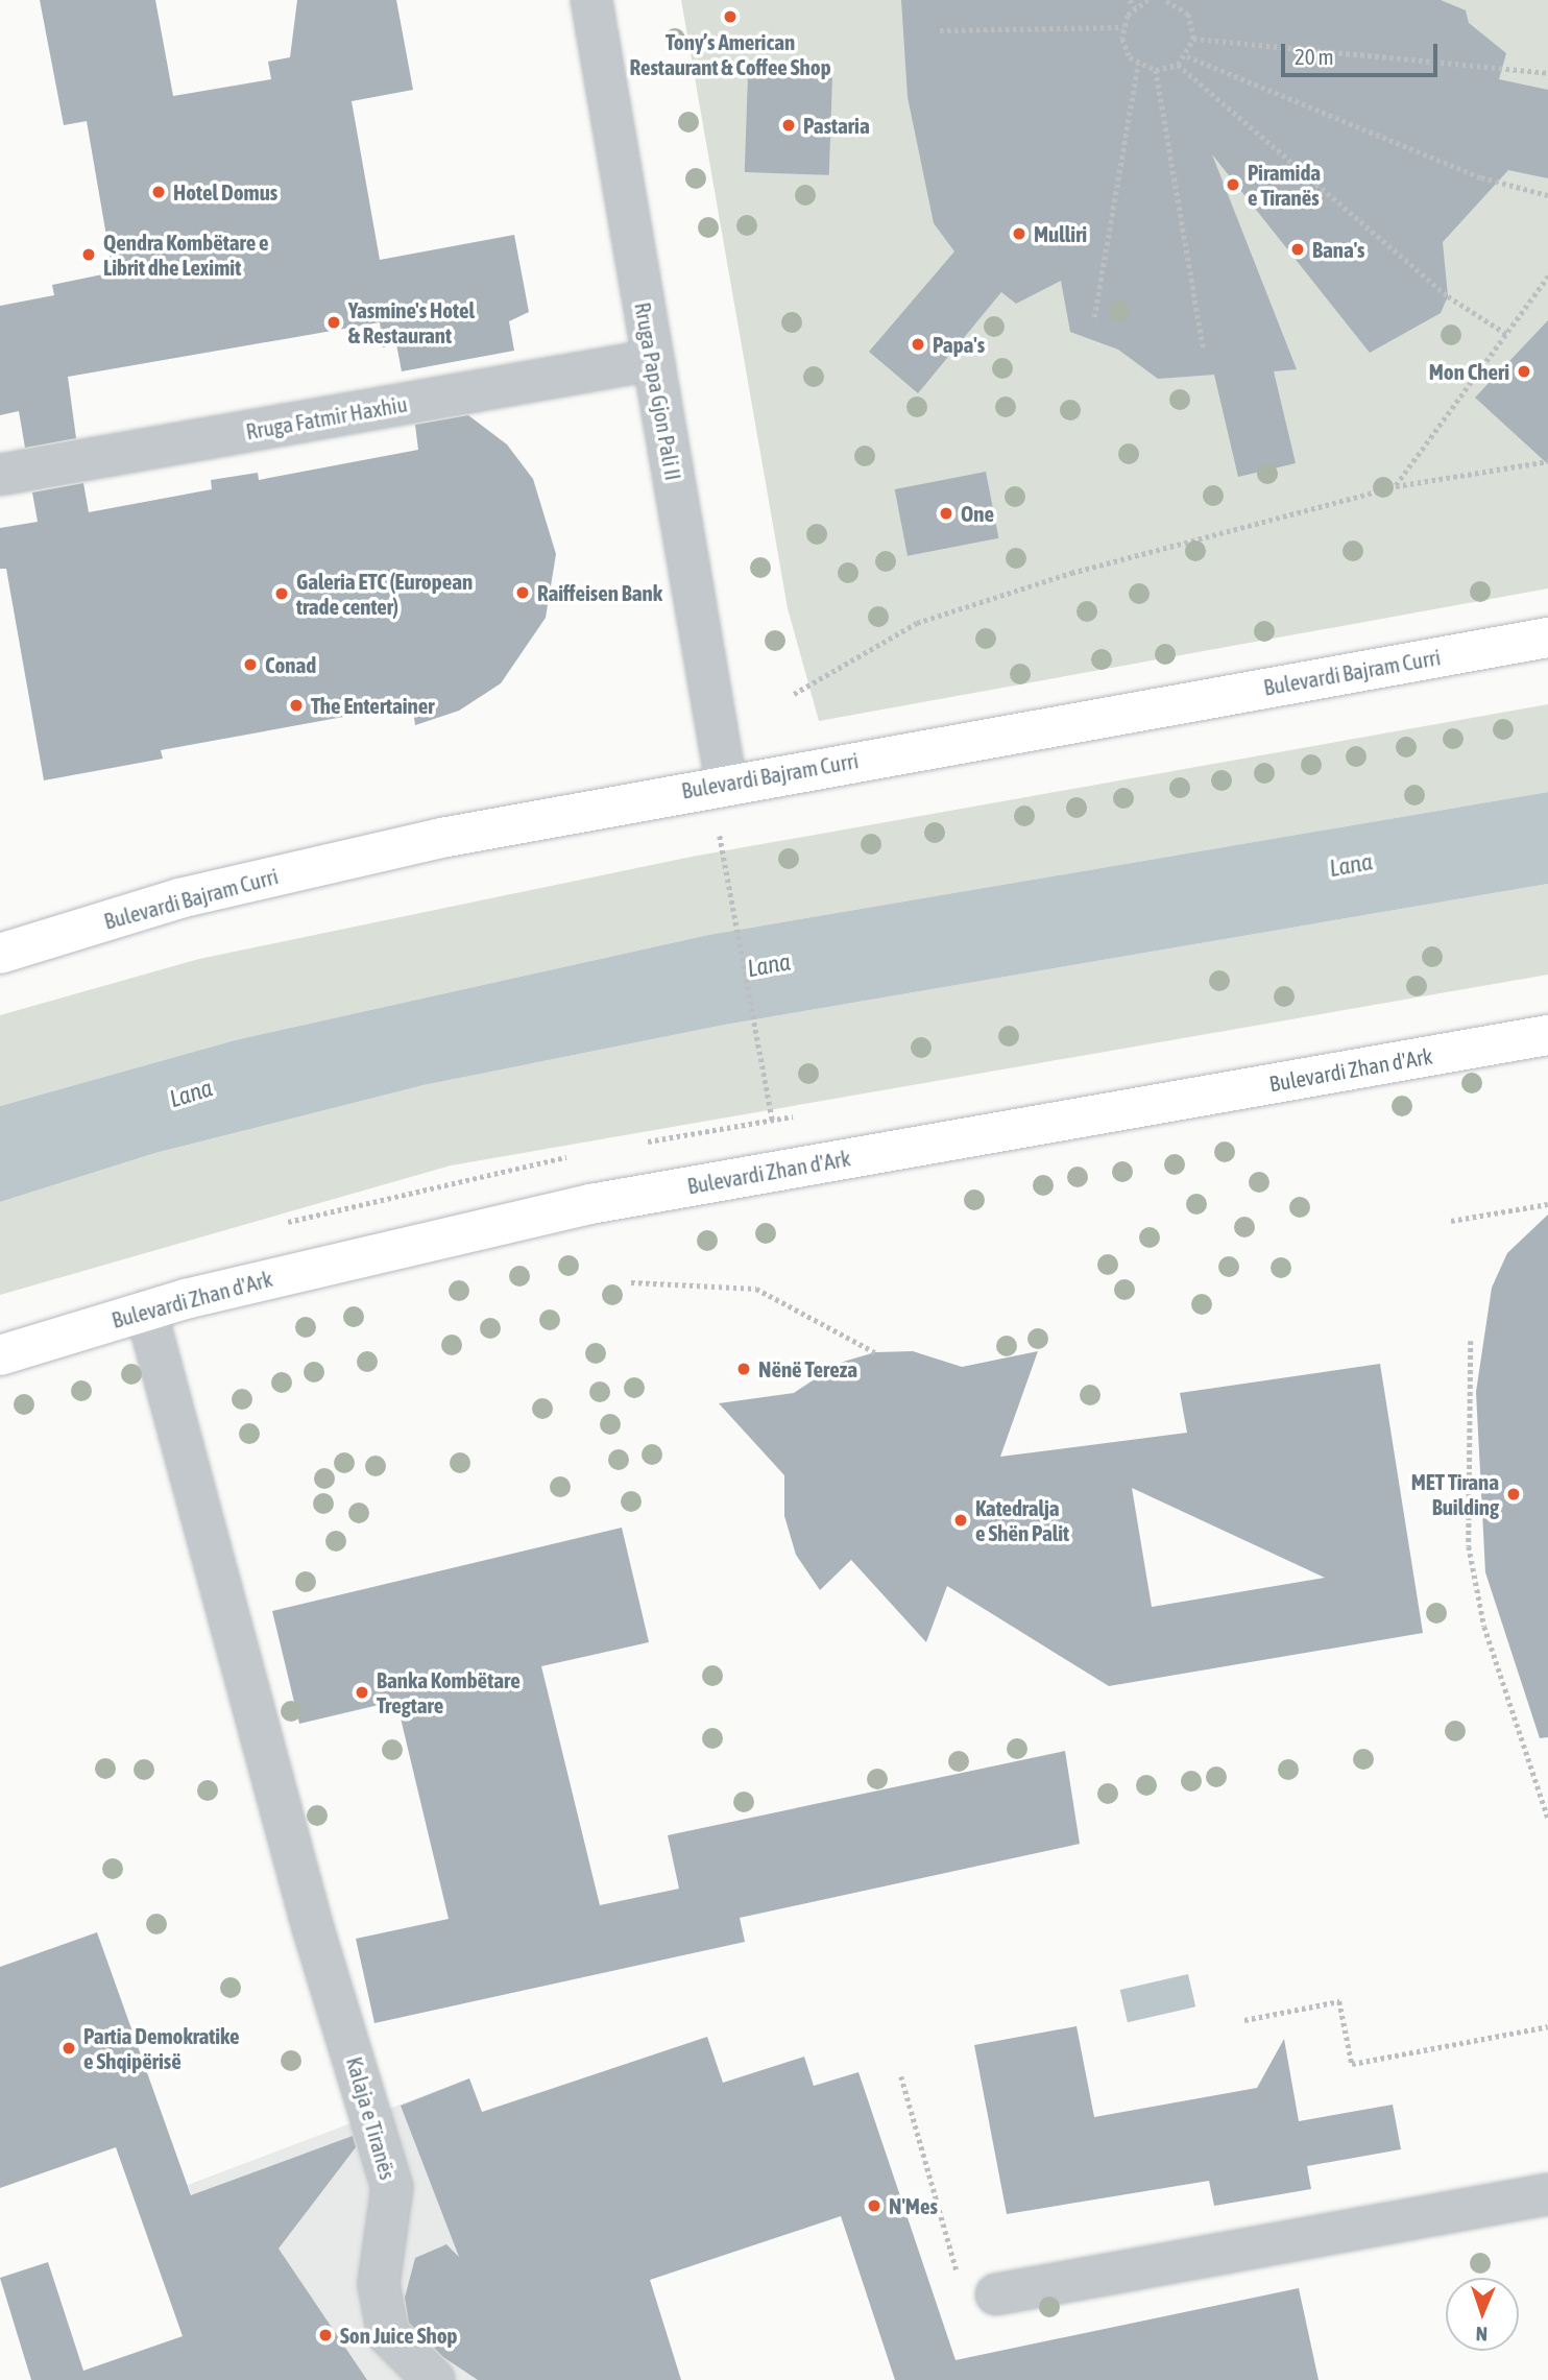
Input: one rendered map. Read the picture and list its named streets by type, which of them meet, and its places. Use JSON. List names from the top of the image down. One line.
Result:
{"streets":{"main road":["Bulevardi Bajram Curri","Bulevardi Zhan d'Ark"],"street":["Rruga Papa Gjon Pali II","Rruga Fatmir Haxhiu","Kalaja e Tiranës"]},"crossings":[["Rruga Papa Gjon Pali II","Rruga Fatmir Haxhiu"],["Rruga Papa Gjon Pali II","Bulevardi Bajram Curri"],["Bulevardi Zhan d'Ark","Kalaja e Tiranës"]],"water":["Lana"],"places":["Tony’s American Restaurant & Coffee Shop","Pastaria","Piramida e Tiranës","Hotel Domus","Mulliri","Bana's","Qendra Kombëtare e Librit dhe Leximit","Yasmine's Hotel & Restaurant","Papa's","Mon Cheri","One","Raiffeisen Bank","Galeria ETC (European trade center)","Conad","The Entertainer","Nënë Tereza","MET Tirana Building","Katedralja e Shën Palit","Banka Kombëtare Tregtare","Partia Demokratike e Shqipërisë","N'Mes","Son Juice Shop"],"scale_bar":"20 m","north":"bottom"}
